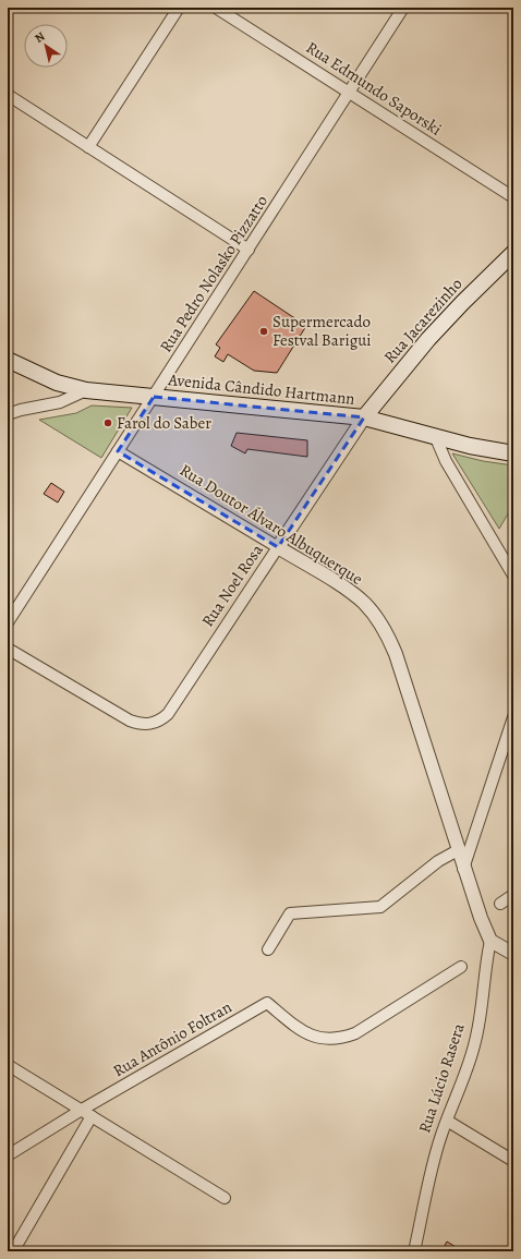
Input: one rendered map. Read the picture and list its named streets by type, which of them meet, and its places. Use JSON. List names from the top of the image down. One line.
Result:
{"streets":{"main road":["Rua Jacarezinho","Avenida Cândido Hartmann"],"street":["Rua Edmundo Saporski","Rua Pedro Nolasko Pizzatto","Rua Doutor Álvaro Albuquerque","Rua Noel Rosa","Rua Antônio Foltran","Rua Lúcio Rasera"]},"crossings":[["Rua Edmundo Saporski","Rua Pedro Nolasko Pizzatto"],["Rua Pedro Nolasko Pizzatto","Avenida Cândido Hartmann"],["Rua Pedro Nolasko Pizzatto","Rua Doutor Álvaro Albuquerque"],["Rua Jacarezinho","Avenida Cândido Hartmann"],["Rua Jacarezinho","Rua Noel Rosa"],["Avenida Cândido Hartmann","Rua Noel Rosa"],["Rua Doutor Álvaro Albuquerque","Rua Noel Rosa"]],"places":["Supermercado Festval Barigui","Farol do Saber"],"north":"top left"}
